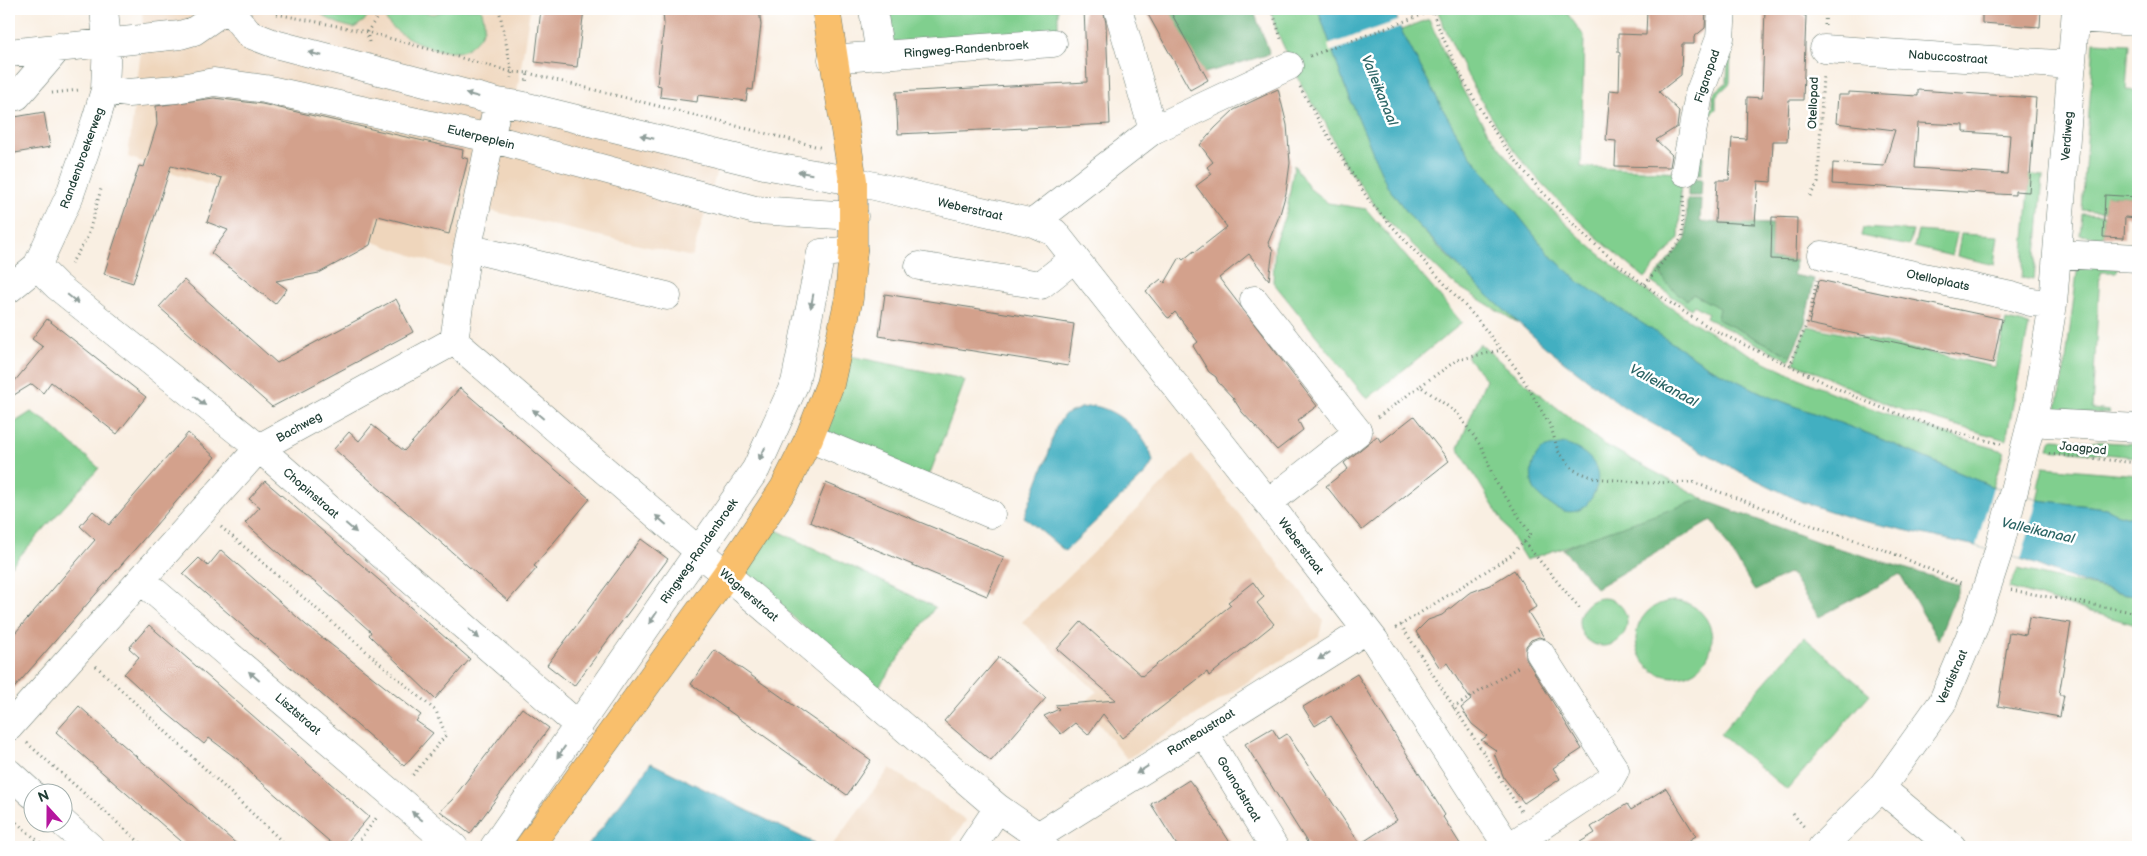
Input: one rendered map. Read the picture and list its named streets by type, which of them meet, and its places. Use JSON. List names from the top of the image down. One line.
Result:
{"streets":{"street":["Ringweg-Randenbroek","Nabuccostraat","Figaropad","Verdiweg","Euterpeplein","Randenbroekerweg","Weberstraat","Otelloplaats","Bachweg","Chopinstraat","Wagnerstraat","Verdistraat","Lisztstraat","Rameaustraat","Gounodstraat"],"path":["Otellopad","Jaagpad"]},"crossings":[["Ringweg-Randenbroek","Chopinstraat"],["Ringweg-Randenbroek","Wagnerstraat"],["Nabuccostraat","Otellopad"],["Nabuccostraat","Verdiweg"],["Verdiweg","Otelloplaats"],["Verdiweg","Jaagpad"],["Verdiweg","Verdistraat"],["Euterpeplein","Randenbroekerweg"],["Randenbroekerweg","Chopinstraat"],["Weberstraat","Rameaustraat"],["Bachweg","Chopinstraat"],["Bachweg","Wagnerstraat"],["Bachweg","Lisztstraat"],["Wagnerstraat","Rameaustraat"],["Rameaustraat","Gounodstraat"]],"one_way":["Ringweg-Randenbroek","Chopinstraat","Wagnerstraat","Lisztstraat","Rameaustraat"],"water":["Valleikanaal"],"north":"top"}
